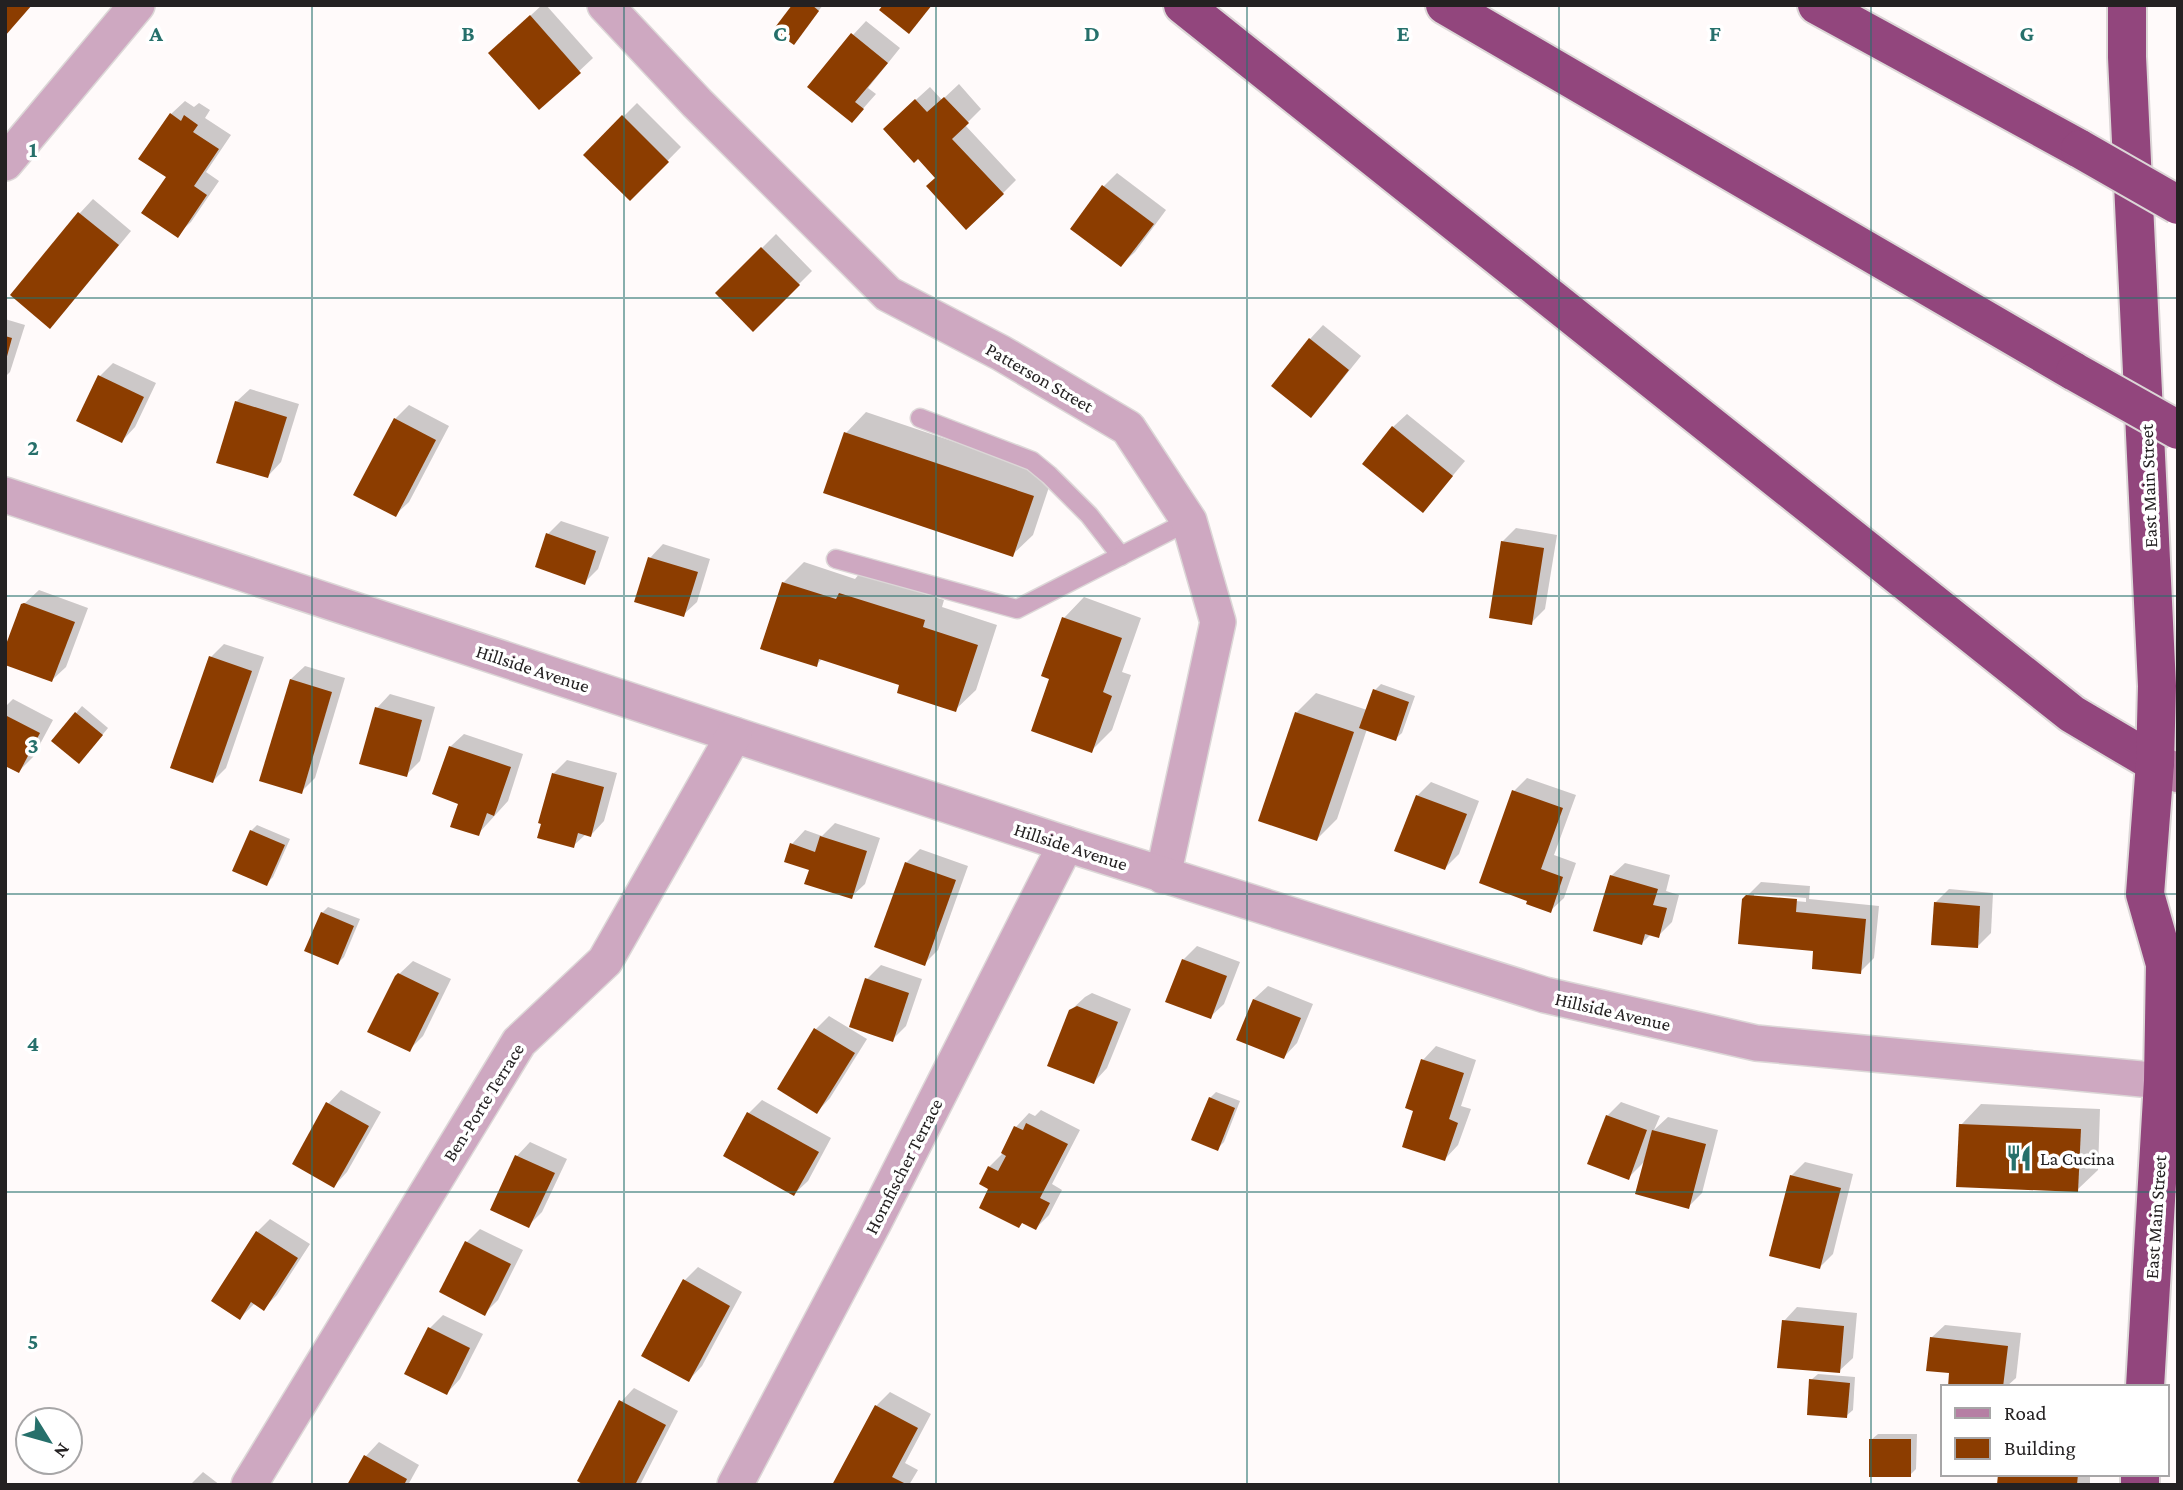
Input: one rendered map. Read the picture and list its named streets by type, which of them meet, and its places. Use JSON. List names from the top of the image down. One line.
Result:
{"streets":{"highway":["East Main Street"],"street":["Patterson Street","Hillside Avenue","Ben-Porte Terrace","Hornfischer Terrace"]},"crossings":[["Patterson Street","Hillside Avenue"],["East Main Street","Hillside Avenue"],["Hillside Avenue","Ben-Porte Terrace"],["Hillside Avenue","Hornfischer Terrace"]],"places":{"restaurant":["La Cucina"]},"legend":["Road","Building"],"north":"bottom right","grid":{"columns":["A","B","C","D","E","F","G"],"rows":["1","2","3","4","5"]}}
